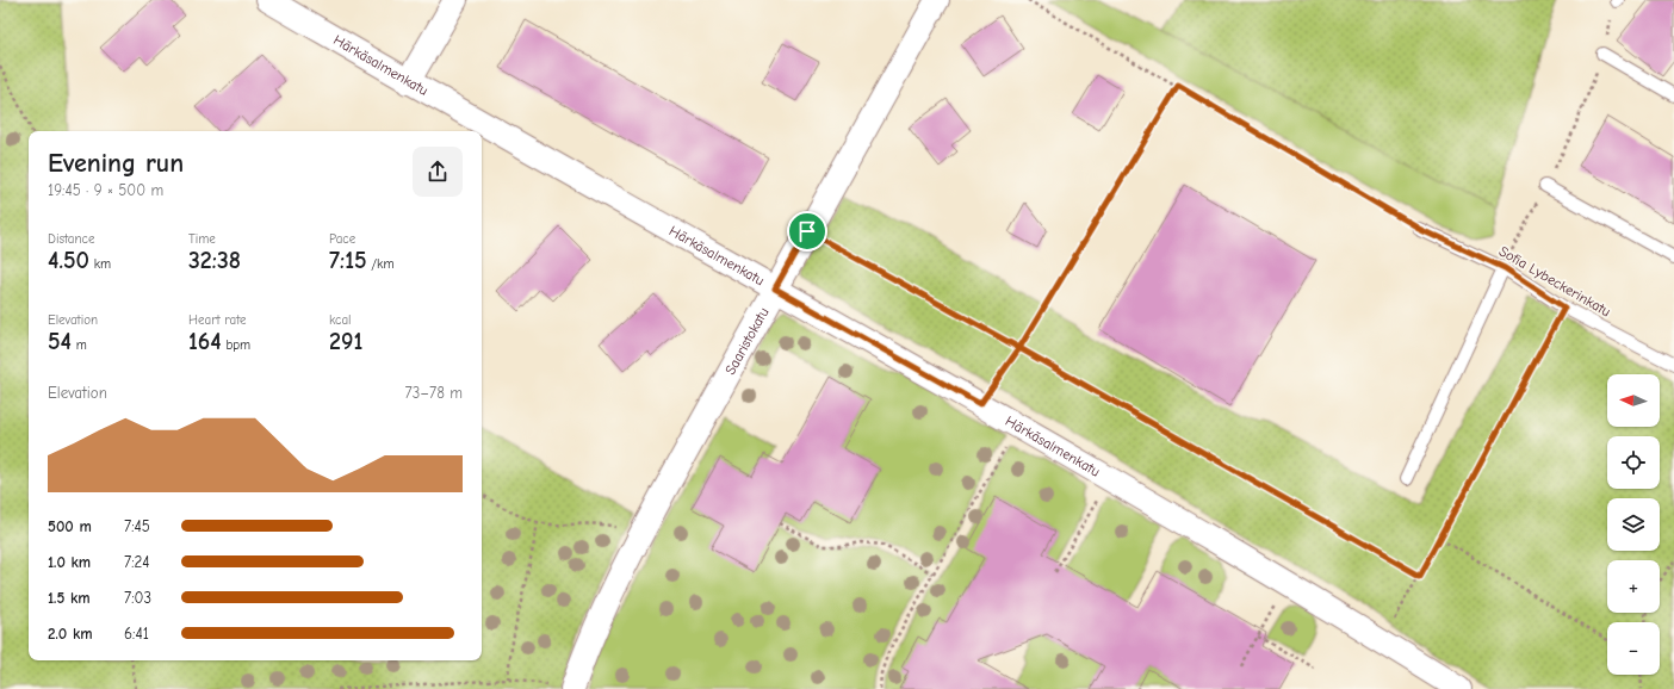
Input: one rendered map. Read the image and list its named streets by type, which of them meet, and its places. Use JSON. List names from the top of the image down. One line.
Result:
{"streets":{"street":["Härkäsalmenkatu","Saaristokatu"],"lane":["Sofia Lybeckerinkatu"]},"crossings":[["Härkäsalmenkatu","Saaristokatu"]],"north":"left","page":{"heading":["Evening run","19:45 · 9 × 500 m"],"stats":[["Distance","4.50 km"],["Time","32:38"],["Pace","7:15 /km"],["Elevation","54 m"],["Heart rate","164 bpm"],["kcal","291"]],"map_buttons":["+","−"],"chart":["Elevation","73–78 m"],"list":[{"name":"500 m","note":"7:45"},{"name":"1.0 km","note":"7:24"},{"name":"1.5 km","note":"7:03"},{"name":"2.0 km","note":"6:41"}]}}
